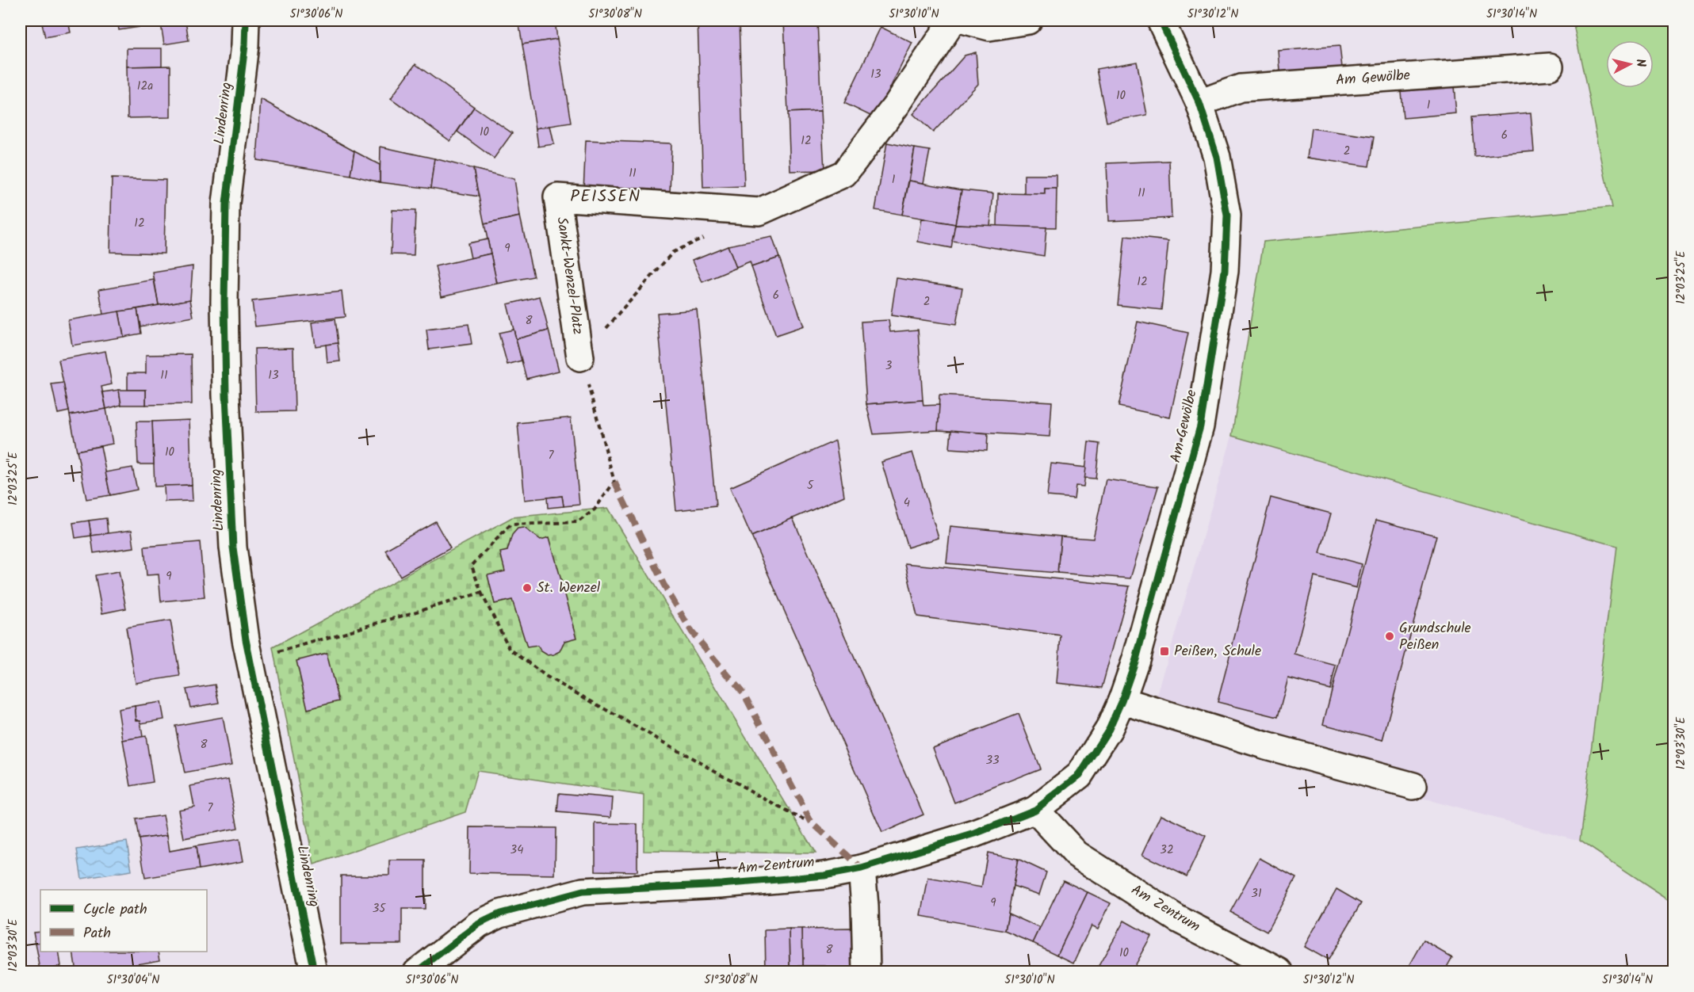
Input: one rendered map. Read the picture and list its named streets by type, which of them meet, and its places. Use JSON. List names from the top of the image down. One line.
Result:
{"streets":{"street":["Am Gewölbe","Lindenring","Sankt-Wenzel-Platz","Am Zentrum"]},"crossings":[["Am Gewölbe","Am Zentrum"]],"districts":["PEISSEN"],"places":{"other":["St. Wenzel","Grundschule Peißen"],"transit":["Peißen, Schule"]},"house_numbers":["13","12a","10","1","10","6","12","2","11","1","11","12","9","12","6","2","8","3","11","13","10","7","5","4","9","8","33","7","34","32","31","9","35","8","10"],"legend":["Cycle path","Path"],"north":"right","coordinates":["51°30'06\"N","51°30'08\"N","51°30'10\"N","51°30'12\"N","51°30'14\"N","12°03'25\"E","12°03'30\"E","51°30'04\"N"]}
